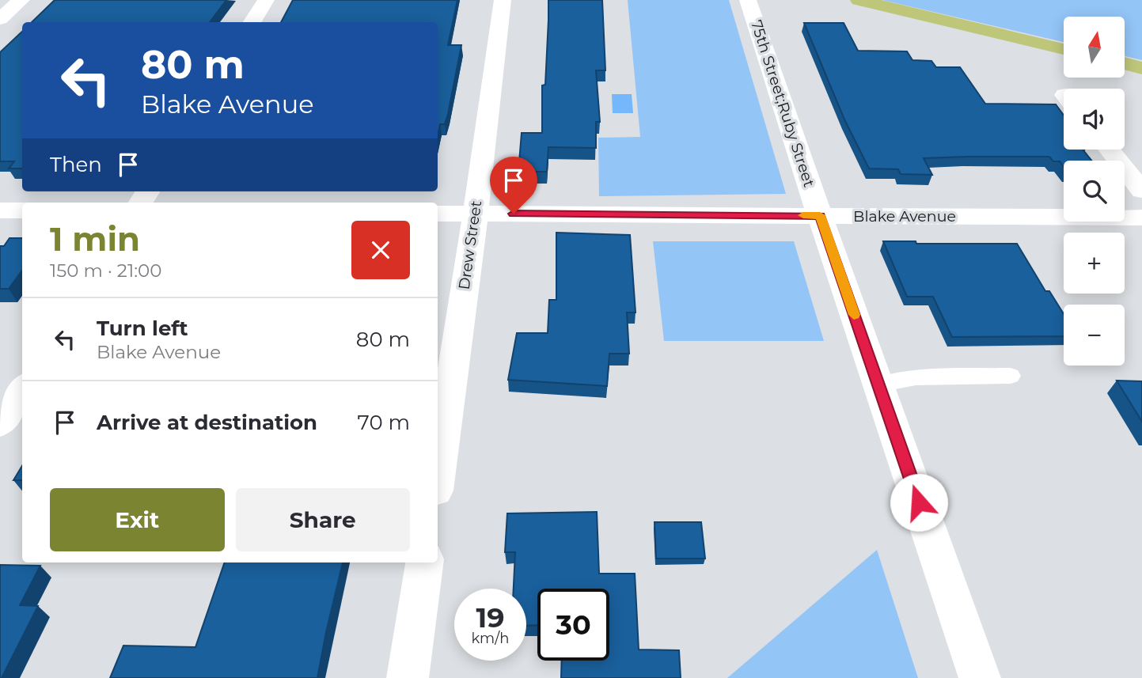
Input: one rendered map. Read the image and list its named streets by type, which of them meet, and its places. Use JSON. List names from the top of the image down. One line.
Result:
{"streets":{"street":["75th Street;Ruby Street","Blake Avenue","Drew Street"]},"crossings":[["75th Street;Ruby Street","Blake Avenue"],["Blake Avenue","Drew Street"]],"north":"top","page":{"map_buttons":["+","−"],"turn":["80 m","Blake Avenue"],"then":"Then","heading":["1 min","150 m · 21:00"],"list":[{"name":"Turn left","note":"Blake Avenue","value":"80 m"},{"name":"Arrive at destination","value":"70 m"}],"buttons":["Exit","Share"],"speed":"19 km/h","limit":"30"}}
